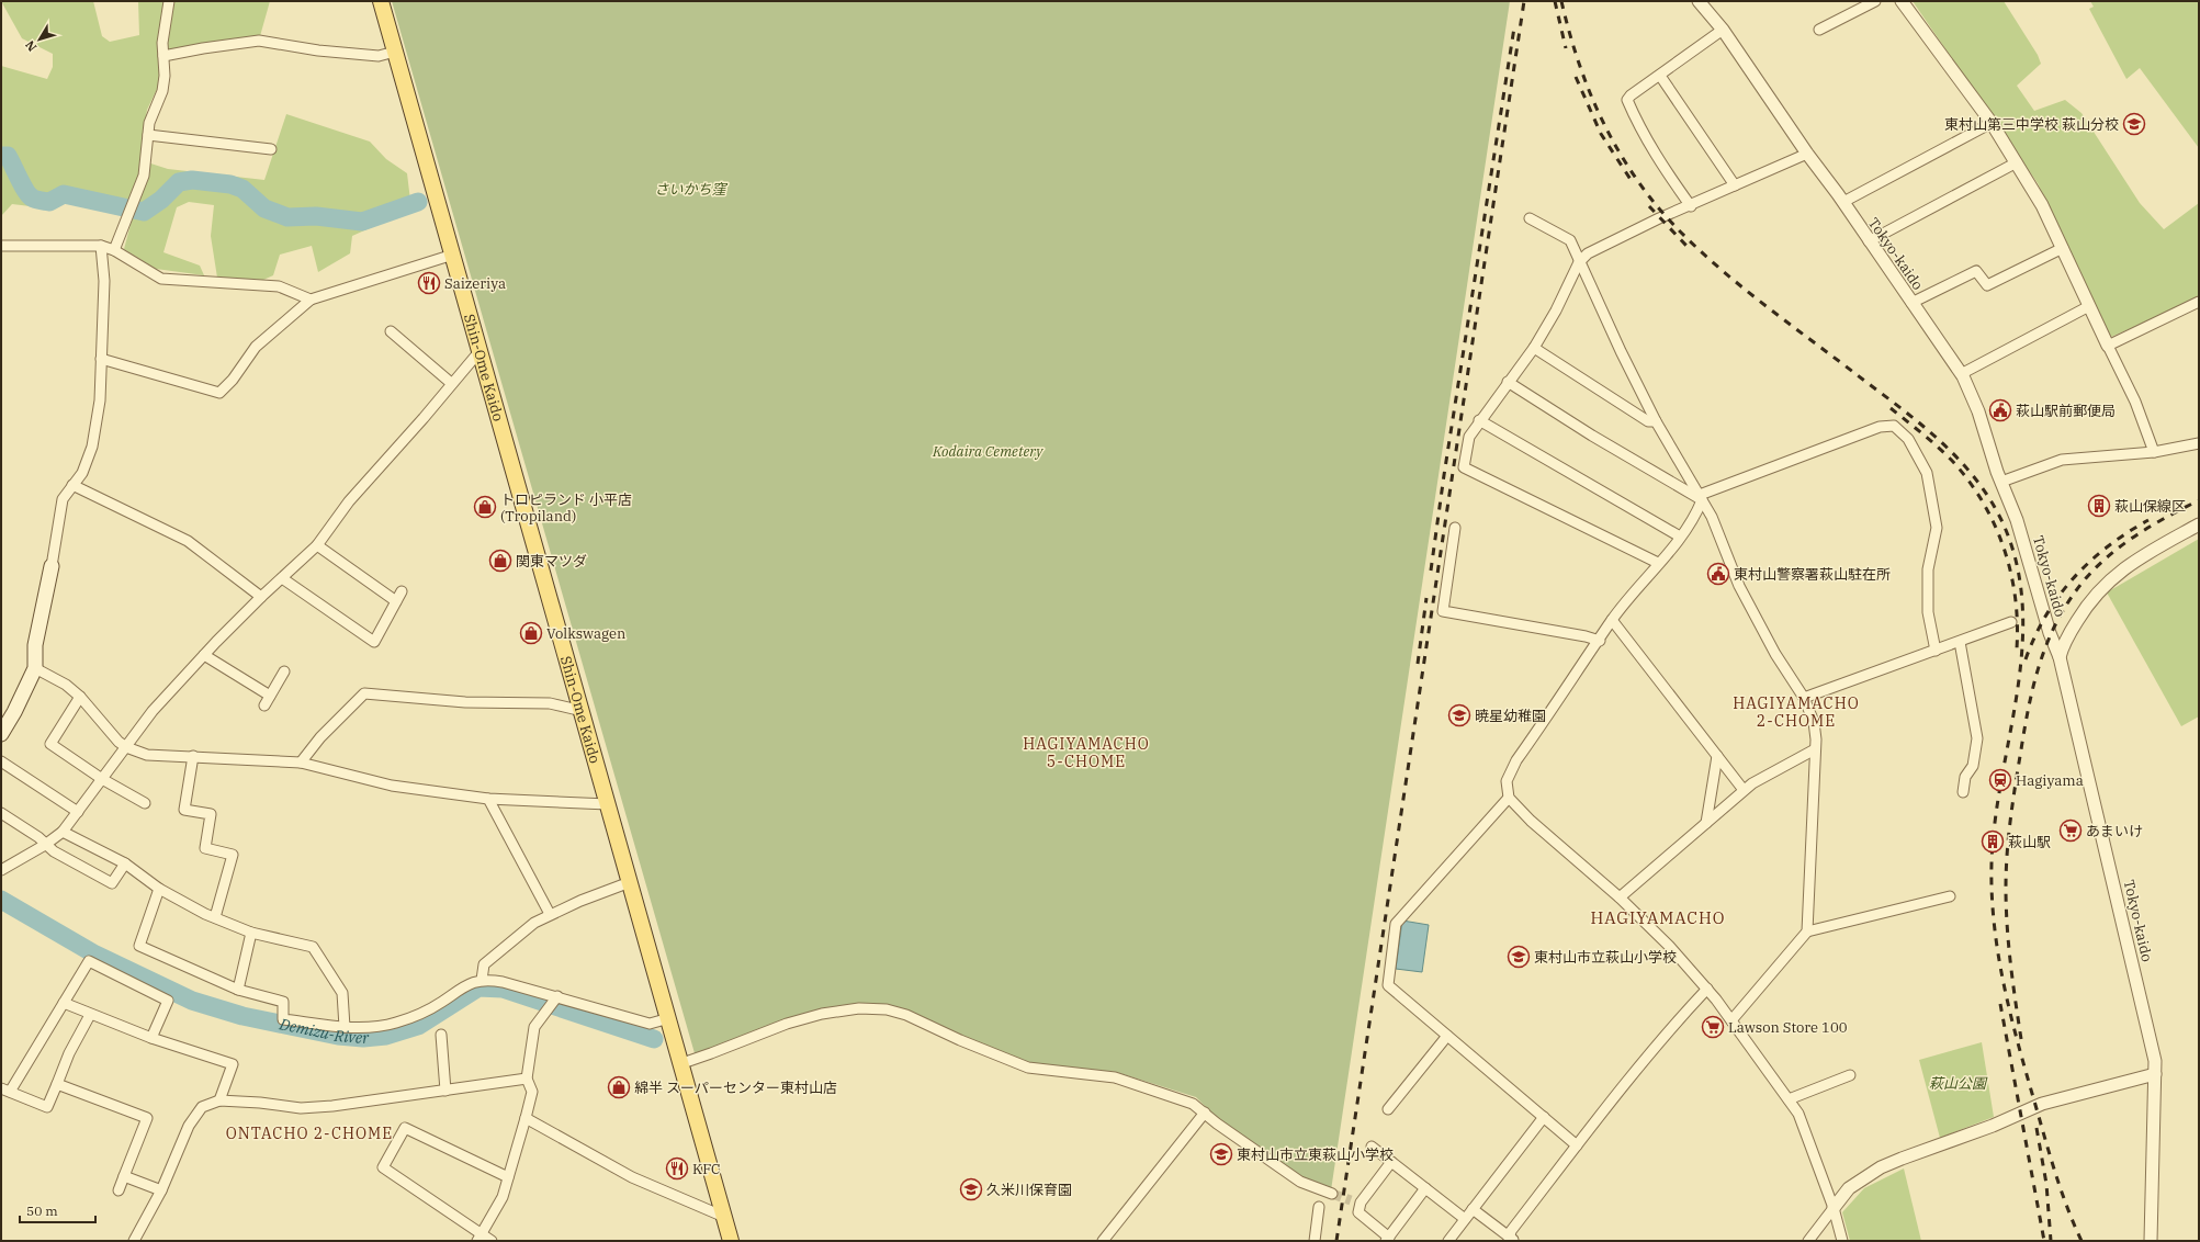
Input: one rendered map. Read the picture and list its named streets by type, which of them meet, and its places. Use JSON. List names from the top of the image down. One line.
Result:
{"streets":{"main road":["Shin-Ome Kaido"],"street":["Tokyo-kaido"]},"districts":["HAGIYAMACHO 2-CHOME","HAGIYAMACHO 5-CHOME","HAGIYAMACHO","ONTACHO 2-CHOME"],"water":["Demizu-River"],"parks":["さいかち窪","Kodaira Cemetery","萩山公園"],"places":{"school or university":["東村山第三中学校 萩山分校","暁星幼稚園","東村山市立萩山小学校","東村山市立東萩山小学校","久米川保育園"],"restaurant":["Saizeriya","KFC"],"public building":["萩山駅前郵便局","東村山警察署萩山駐在所"],"building":["萩山保線区","萩山駅"],"shop":["トロピランド 小平店 (Tropiland)","関東マツダ","Volkswagen","綿半 スーパーセンター東村山店"],"station":["Hagiyama"],"supermarket":["あまいけ","Lawson Store 100"]},"scale_bar":"50 m","north":"bottom left"}
